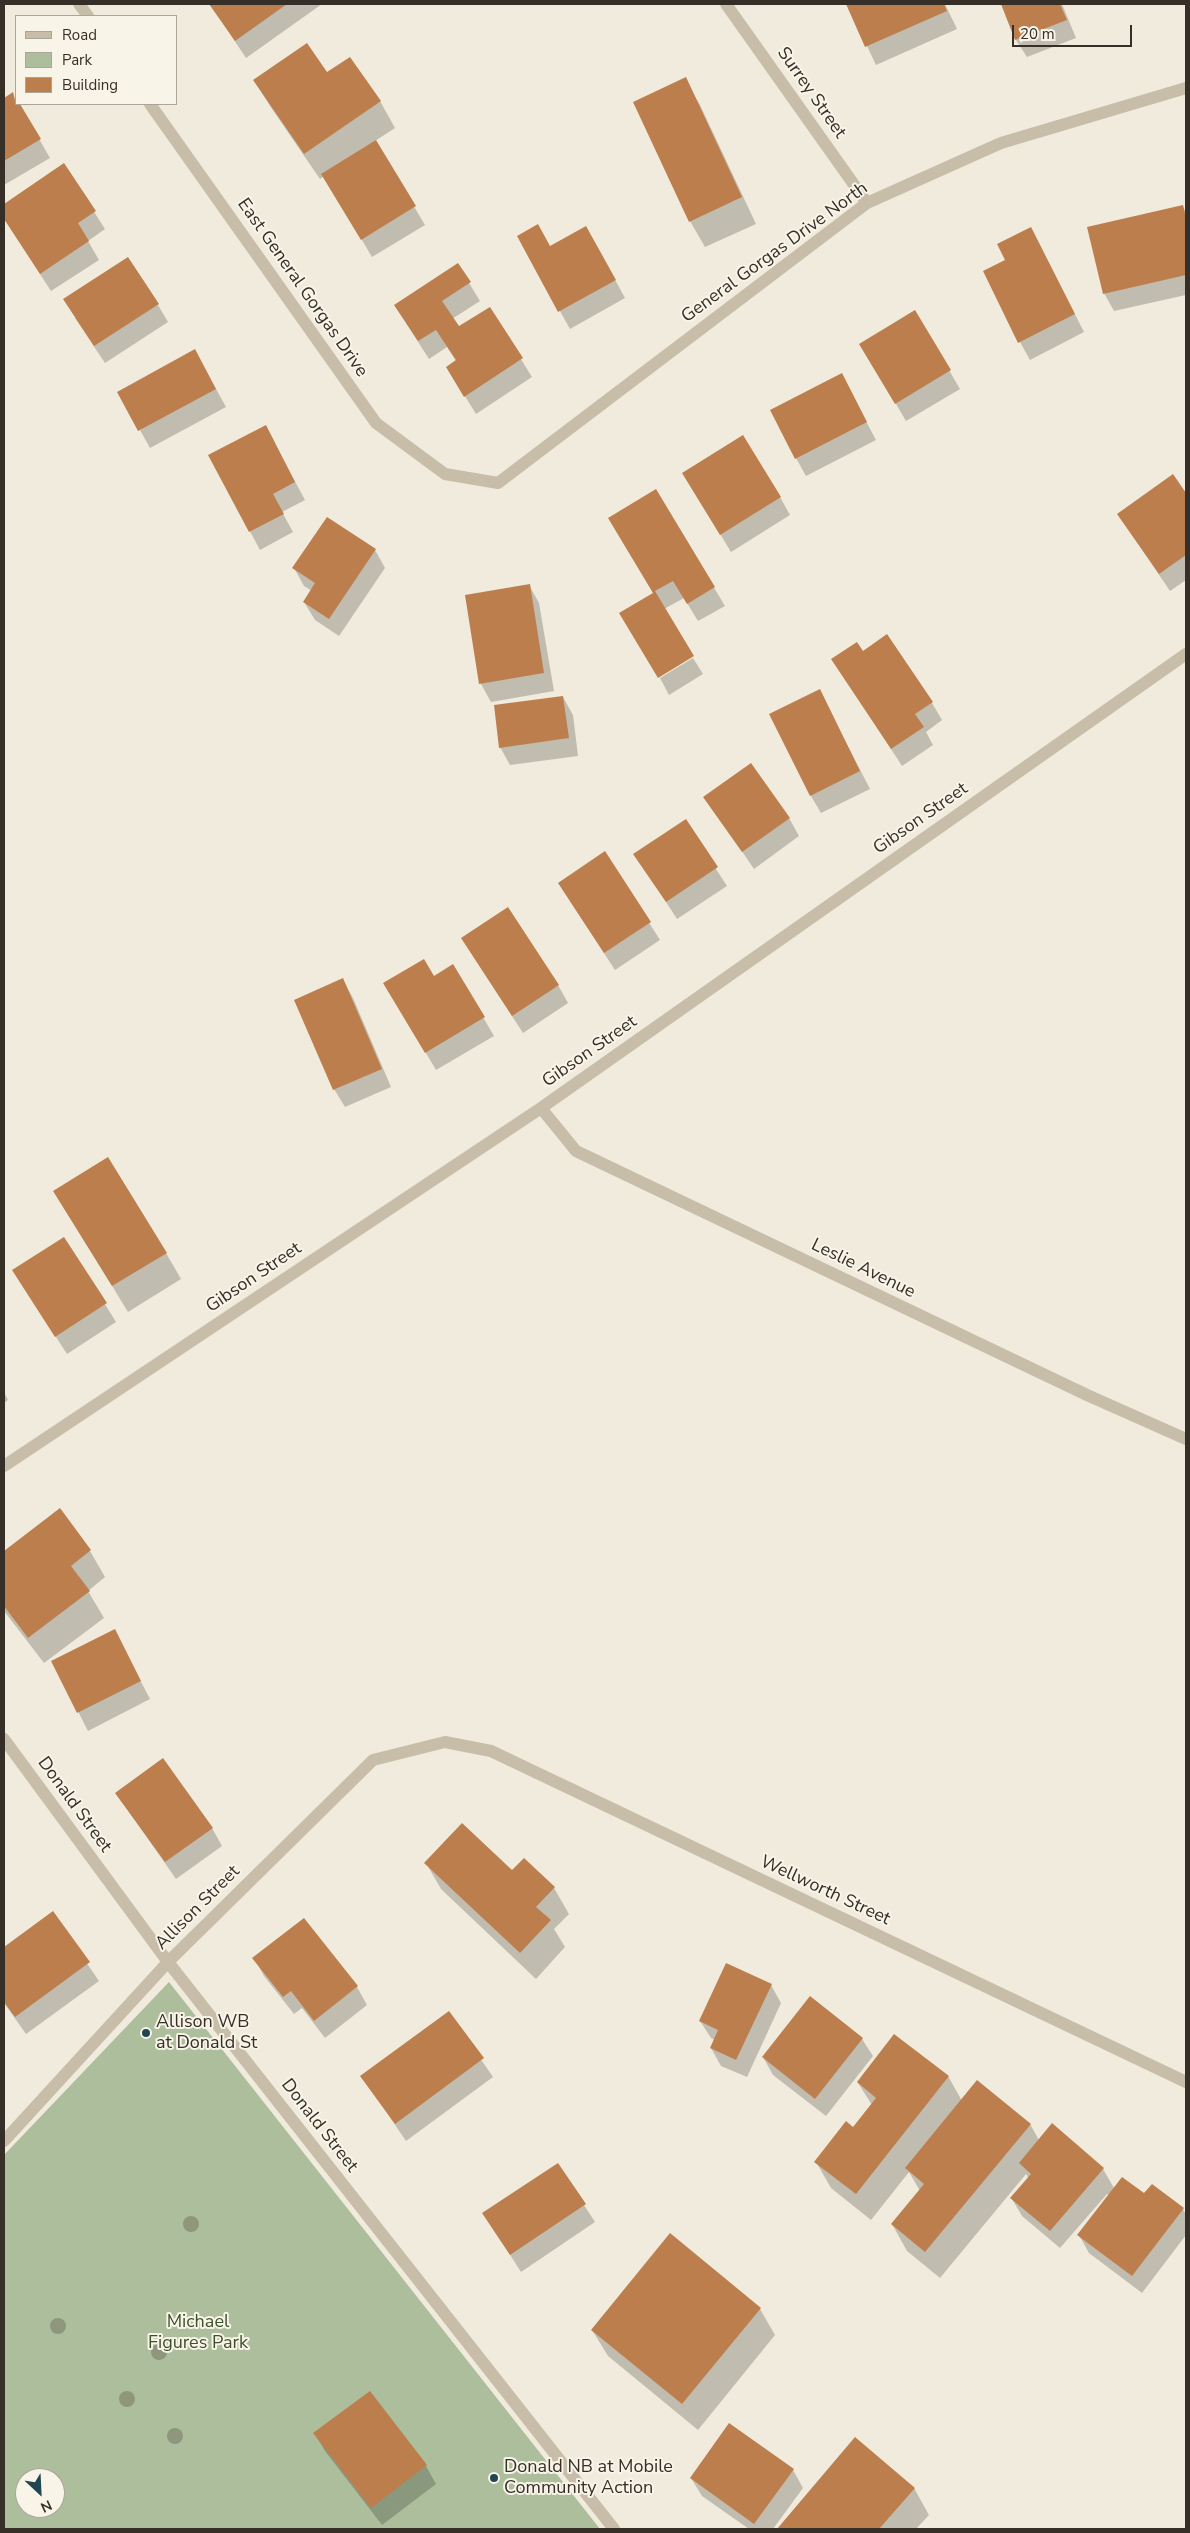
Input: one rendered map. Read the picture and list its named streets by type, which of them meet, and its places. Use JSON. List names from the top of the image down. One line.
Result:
{"streets":{"street":["Surrey Street","General Gorgas Drive North","East General Gorgas Drive","Gibson Street","Leslie Avenue","Donald Street","Wellworth Street","Allison Street"]},"crossings":[["Surrey Street","General Gorgas Drive North"],["General Gorgas Drive North","East General Gorgas Drive"],["Gibson Street","Leslie Avenue"],["Donald Street","Allison Street"],["Wellworth Street","Allison Street"]],"parks":["Michael Figures Park"],"places":["Allison WB at Donald St","Donald NB at Mobile Community Action"],"legend":["Road","Park","Building"],"scale_bar":"20 m","north":"bottom right"}
